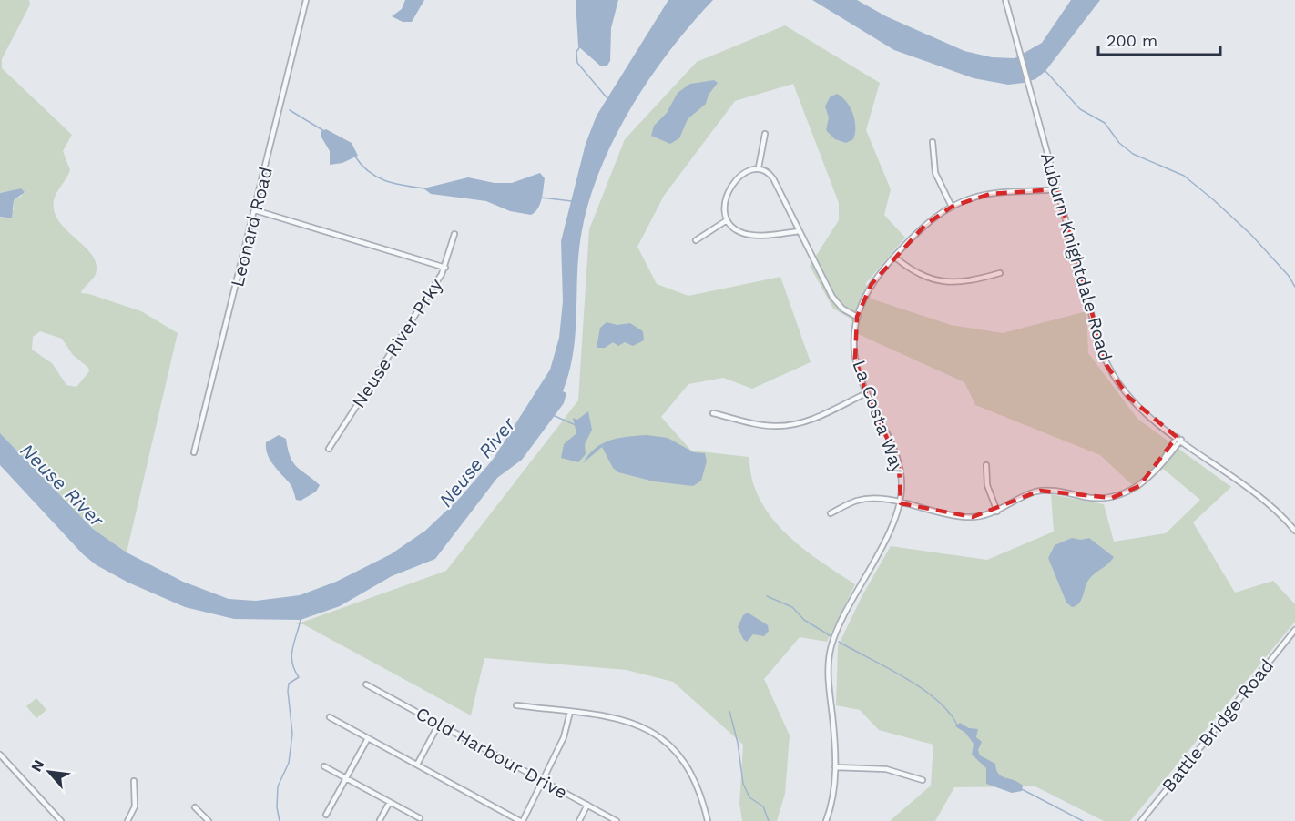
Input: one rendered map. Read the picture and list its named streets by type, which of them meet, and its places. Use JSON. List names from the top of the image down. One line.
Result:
{"streets":{"street":["Leonard Road","Auburn Knightdale Road","Neuse River Prky","La Costa Way","Battle Bridge Road","Cold Harbour Drive"]},"crossings":[["Auburn Knightdale Road","La Costa Way"]],"water":["Neuse River"],"scale_bar":"200 m","north":"top left"}
